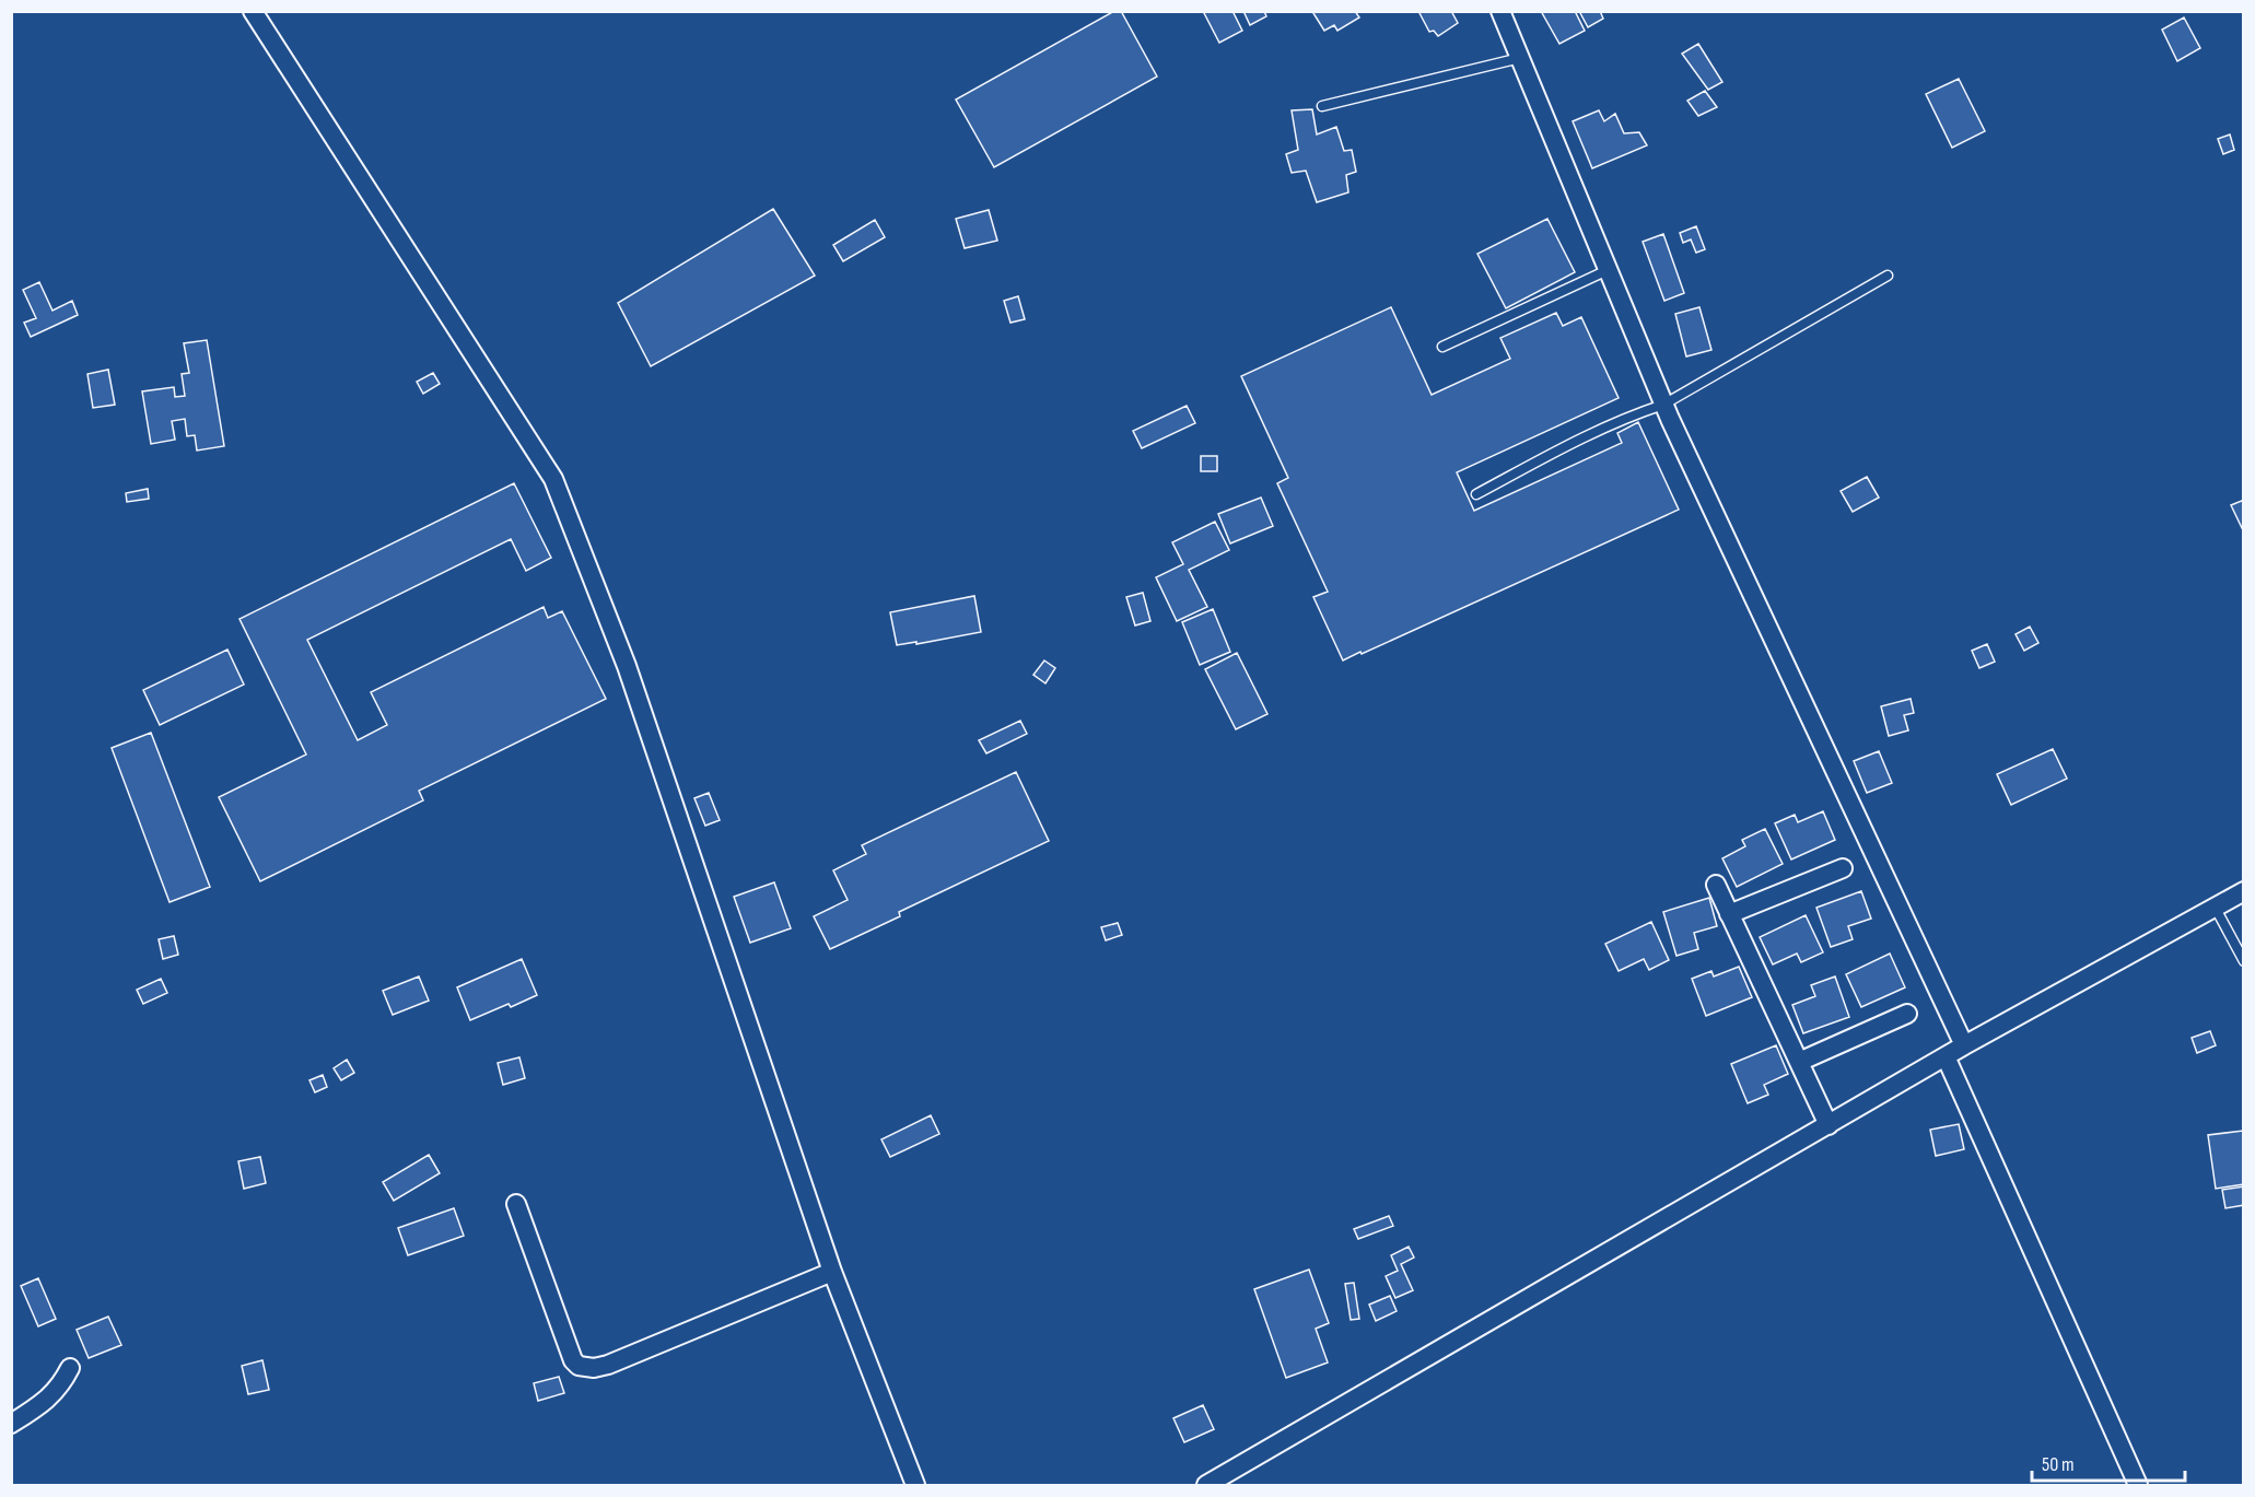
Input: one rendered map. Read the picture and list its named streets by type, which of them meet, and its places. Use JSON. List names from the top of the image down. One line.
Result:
{"scale_bar":"50 m"}
